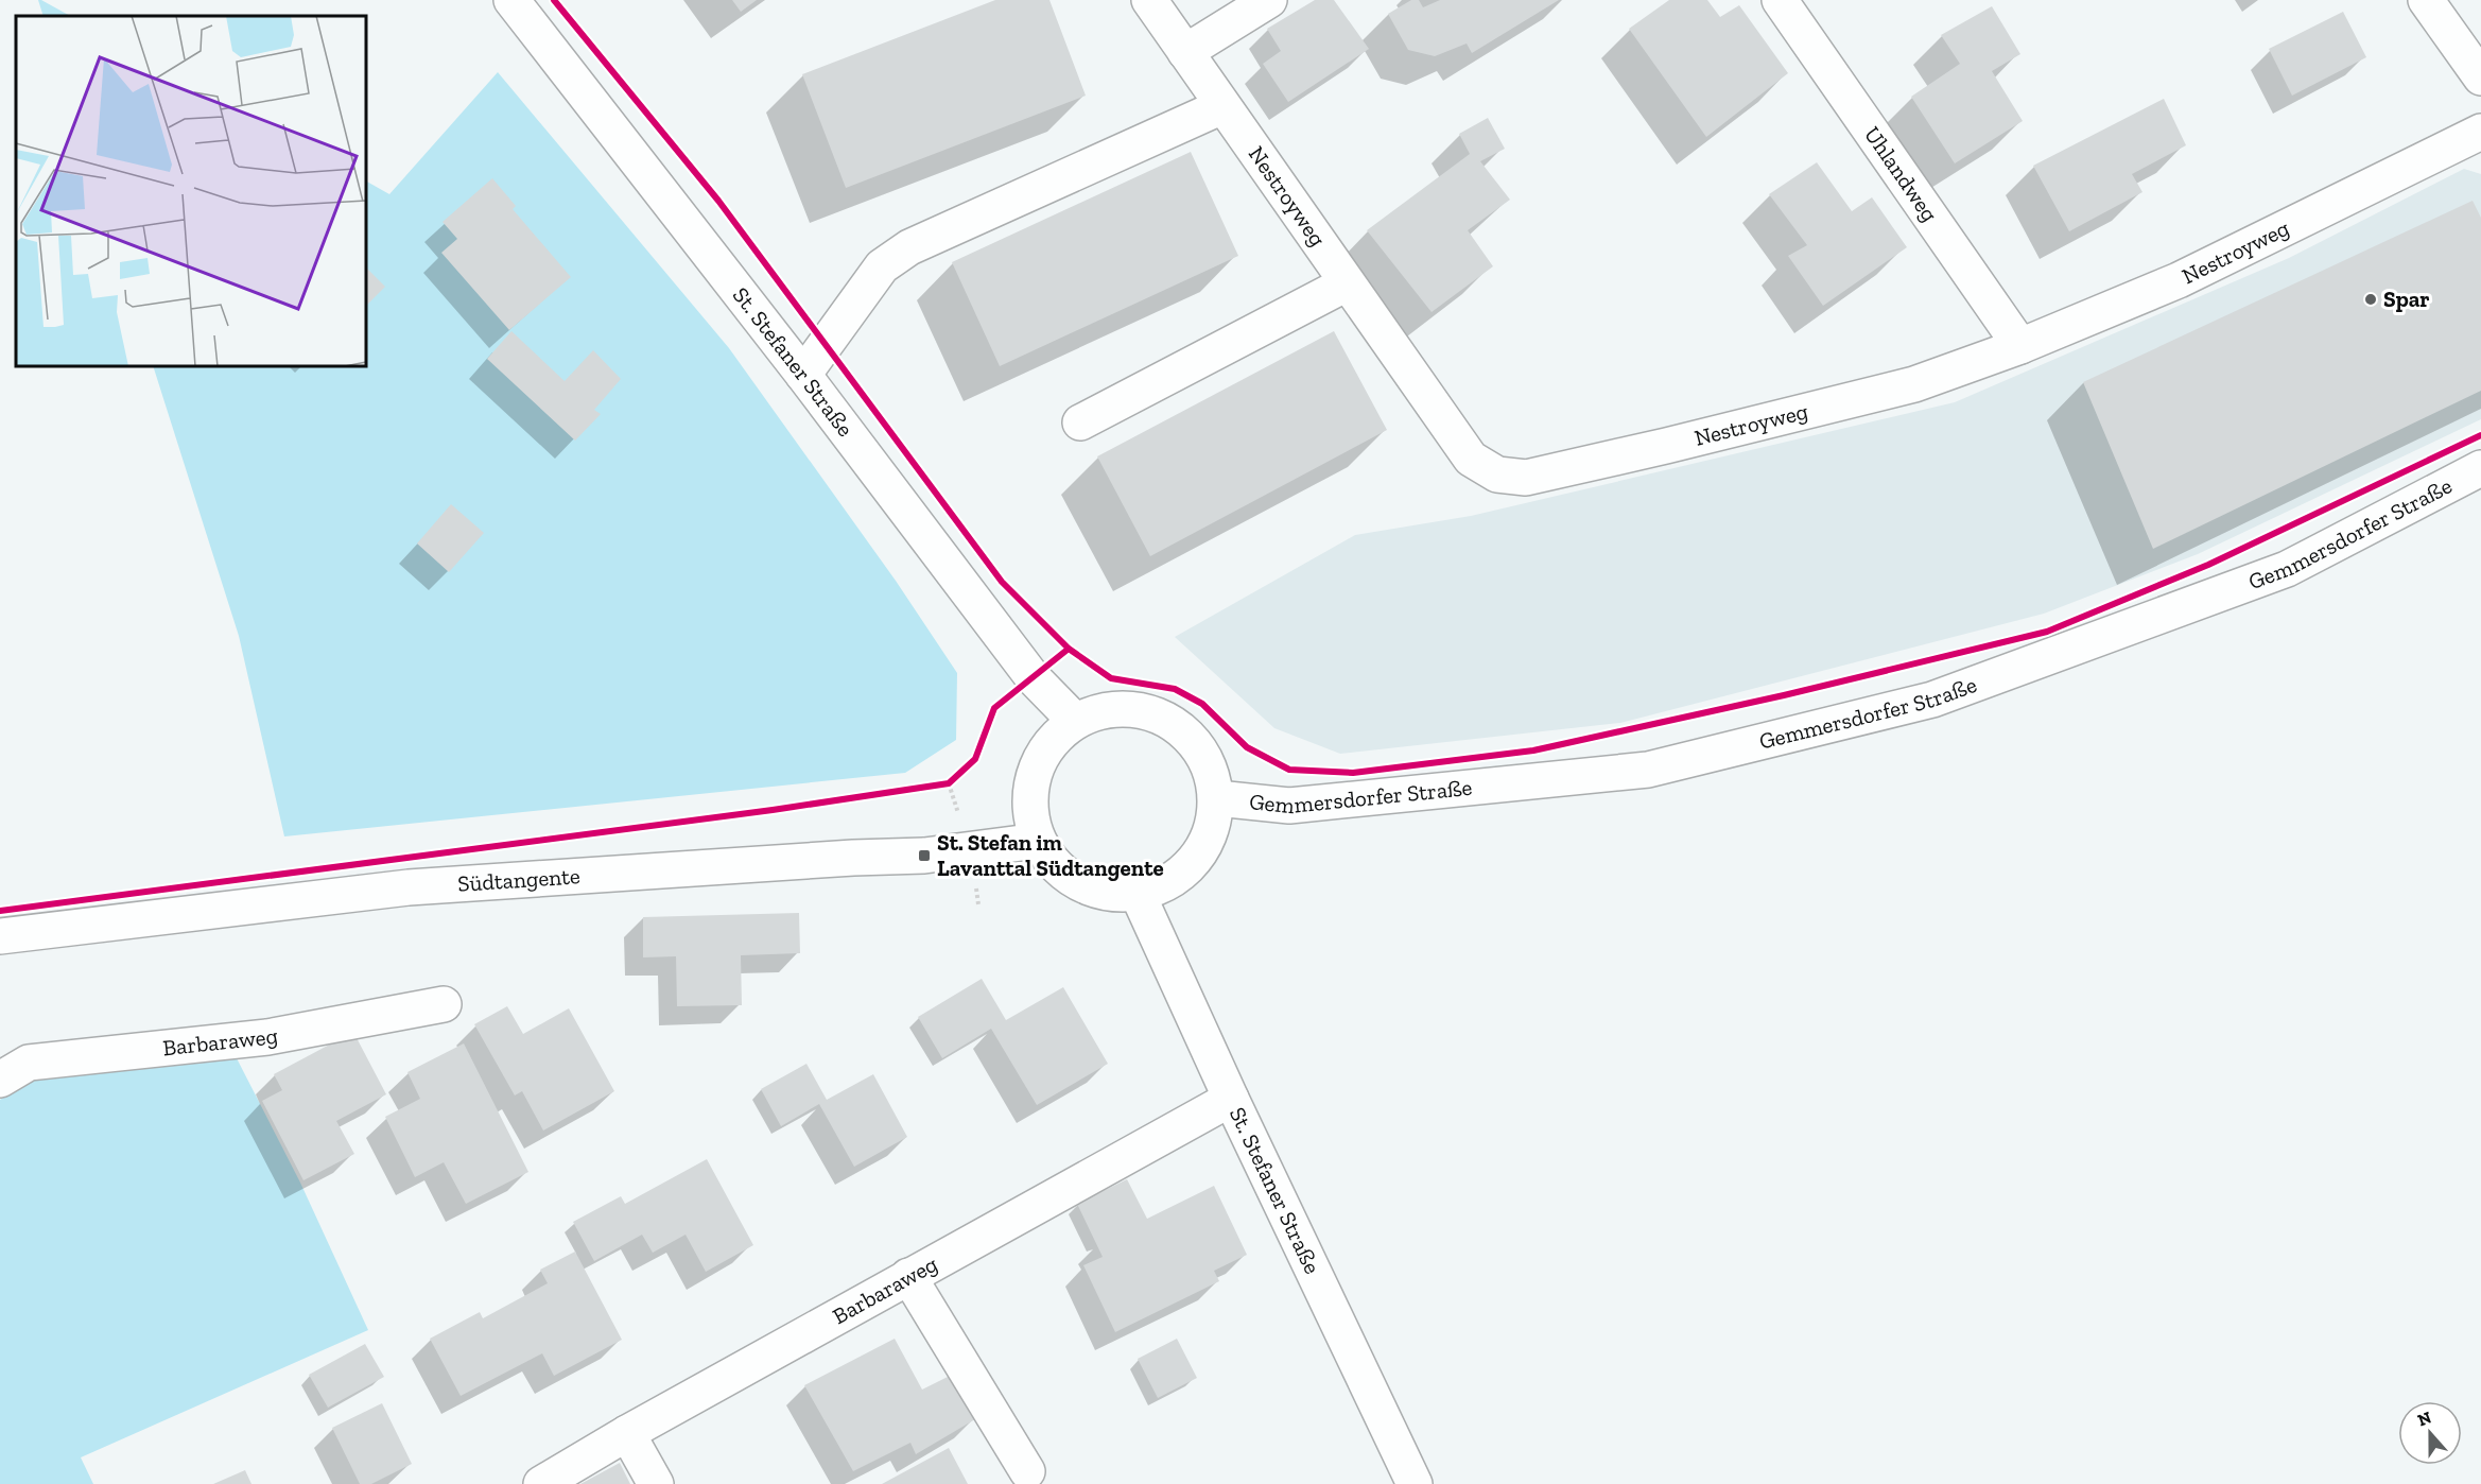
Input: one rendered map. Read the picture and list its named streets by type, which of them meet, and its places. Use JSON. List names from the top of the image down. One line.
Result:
{"streets":{"main road":["Uhlandweg","Nestroyweg","St. Stefaner Straße","Gemmersdorfer Straße","Südtangente","Barbaraweg"]},"crossings":[["Uhlandweg","Nestroyweg"],["St. Stefaner Straße","Gemmersdorfer Straße"],["St. Stefaner Straße","Südtangente"],["St. Stefaner Straße","Barbaraweg"],["Gemmersdorfer Straße","Südtangente"]],"places":{"other":["Spar"],"transit":["St. Stefan im Lavanttal Südtangente"]},"north":"top"}
